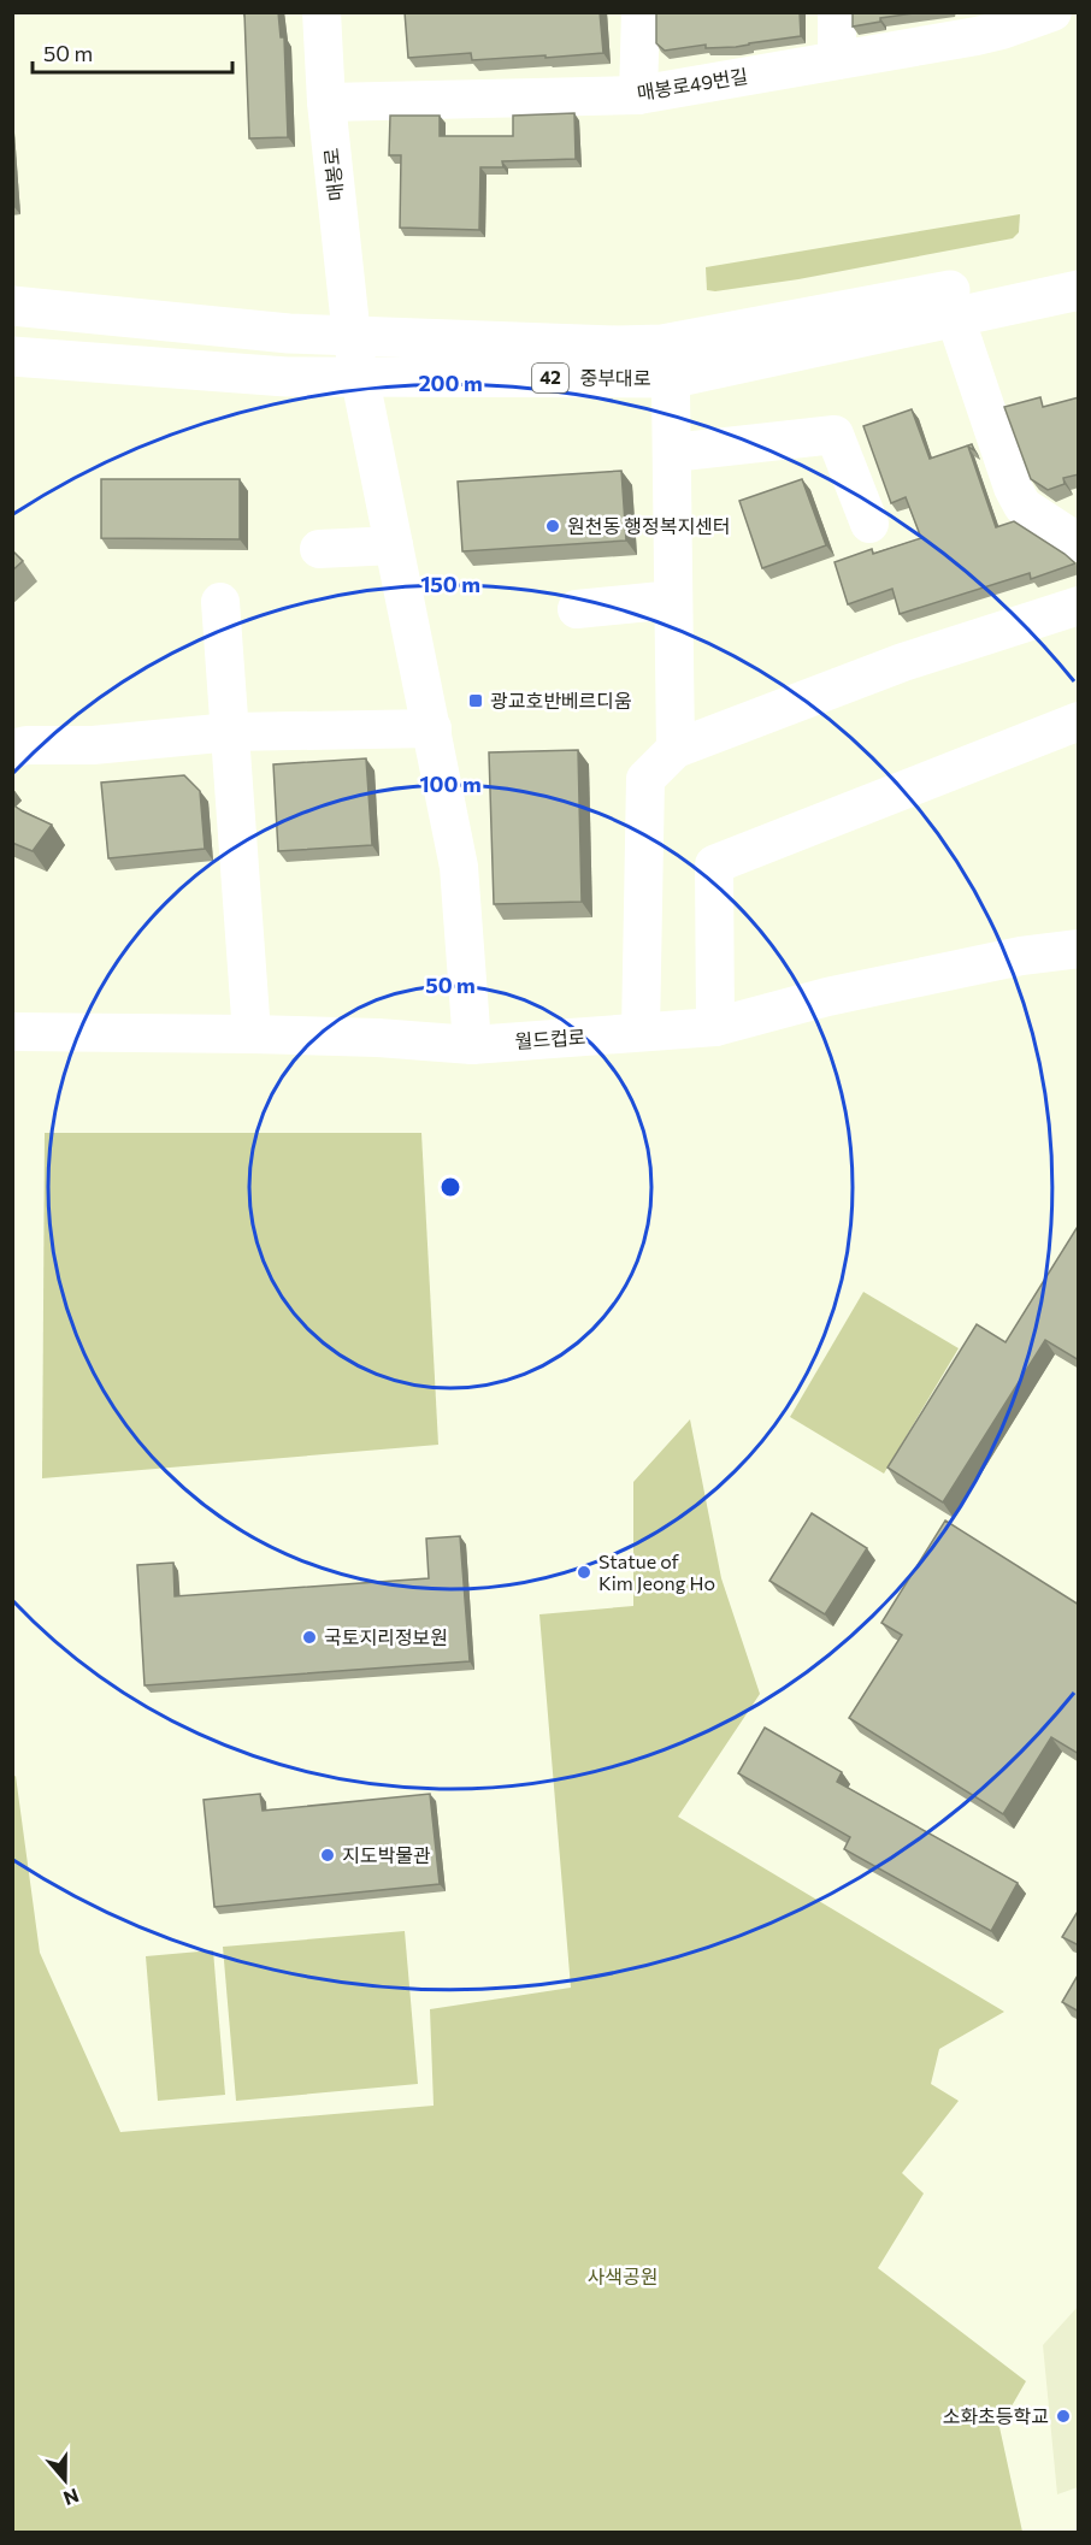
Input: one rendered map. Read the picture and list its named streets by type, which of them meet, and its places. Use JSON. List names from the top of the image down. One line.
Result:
{"streets":{"main road":["42","중부대로"],"street":["매봉로49번길","매봉로","월드컵로"]},"crossings":[["매봉로49번길","매봉로"],["매봉로","중부대로"],["매봉로","월드컵로"]],"parks":["사색공원"],"places":{"other":["원천동 행정복지센터","Statue of Kim Jeong Ho","국토지리정보원","지도박물관","소화초등학교"],"transit":["광교호반베르디움"]},"scale_bar":"50 m","north":"bottom","rings":["200 m","150 m","100 m","50 m"]}
